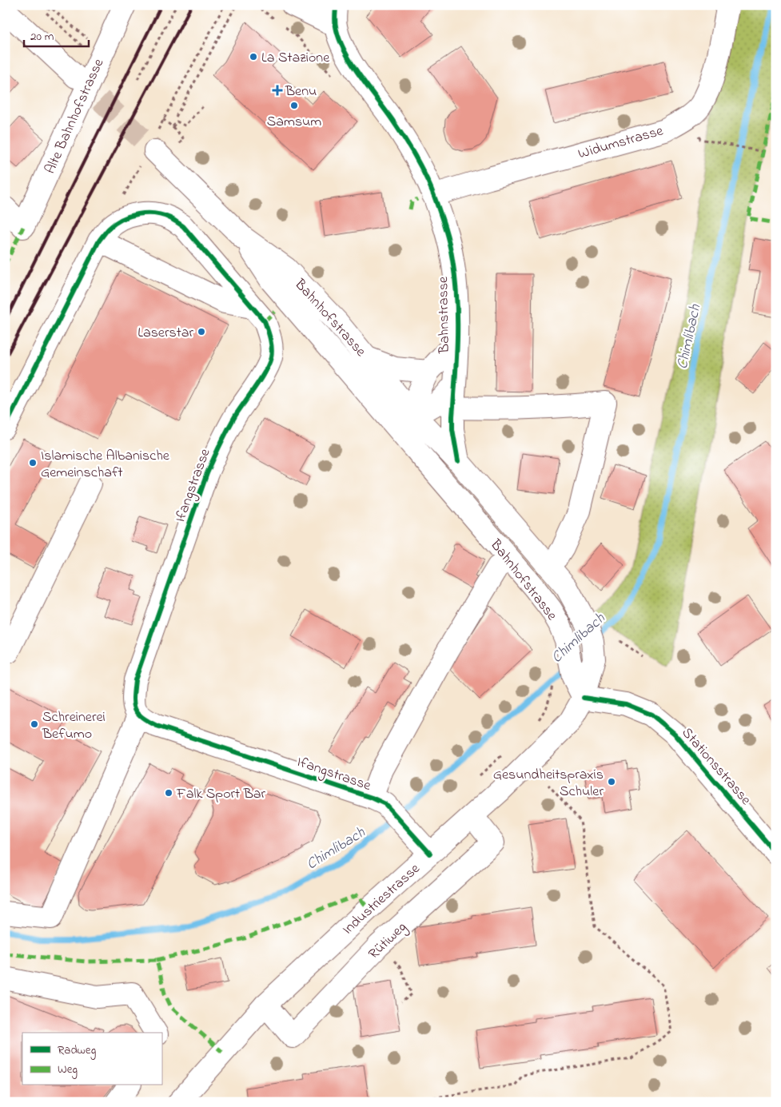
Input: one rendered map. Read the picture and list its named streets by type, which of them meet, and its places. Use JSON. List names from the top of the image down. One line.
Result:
{"streets":{"street":["Alte Bahnhofstrasse","Widumstrasse","Bahnstrasse","Bahnhofstrasse","Ifangstrasse","Stationsstrasse","Industriestrasse","Rütiweg"]},"crossings":[["Widumstrasse","Bahnstrasse"],["Bahnstrasse","Bahnhofstrasse"],["Bahnhofstrasse","Stationsstrasse"],["Bahnhofstrasse","Industriestrasse"],["Ifangstrasse","Industriestrasse"],["Stationsstrasse","Industriestrasse"],["Industriestrasse","Rütiweg"]],"water":["Chimlibach"],"places":{"other":["La Stazione","Samsum","Laserstar","Islamische Albanische Gemeinschaft","Schreinerei Befumo","Gesundheitspraxis Schuler","Falk Sport Bar"],"health":["Benu"]},"legend":["Radweg","Weg"],"scale_bar":"20 m"}
